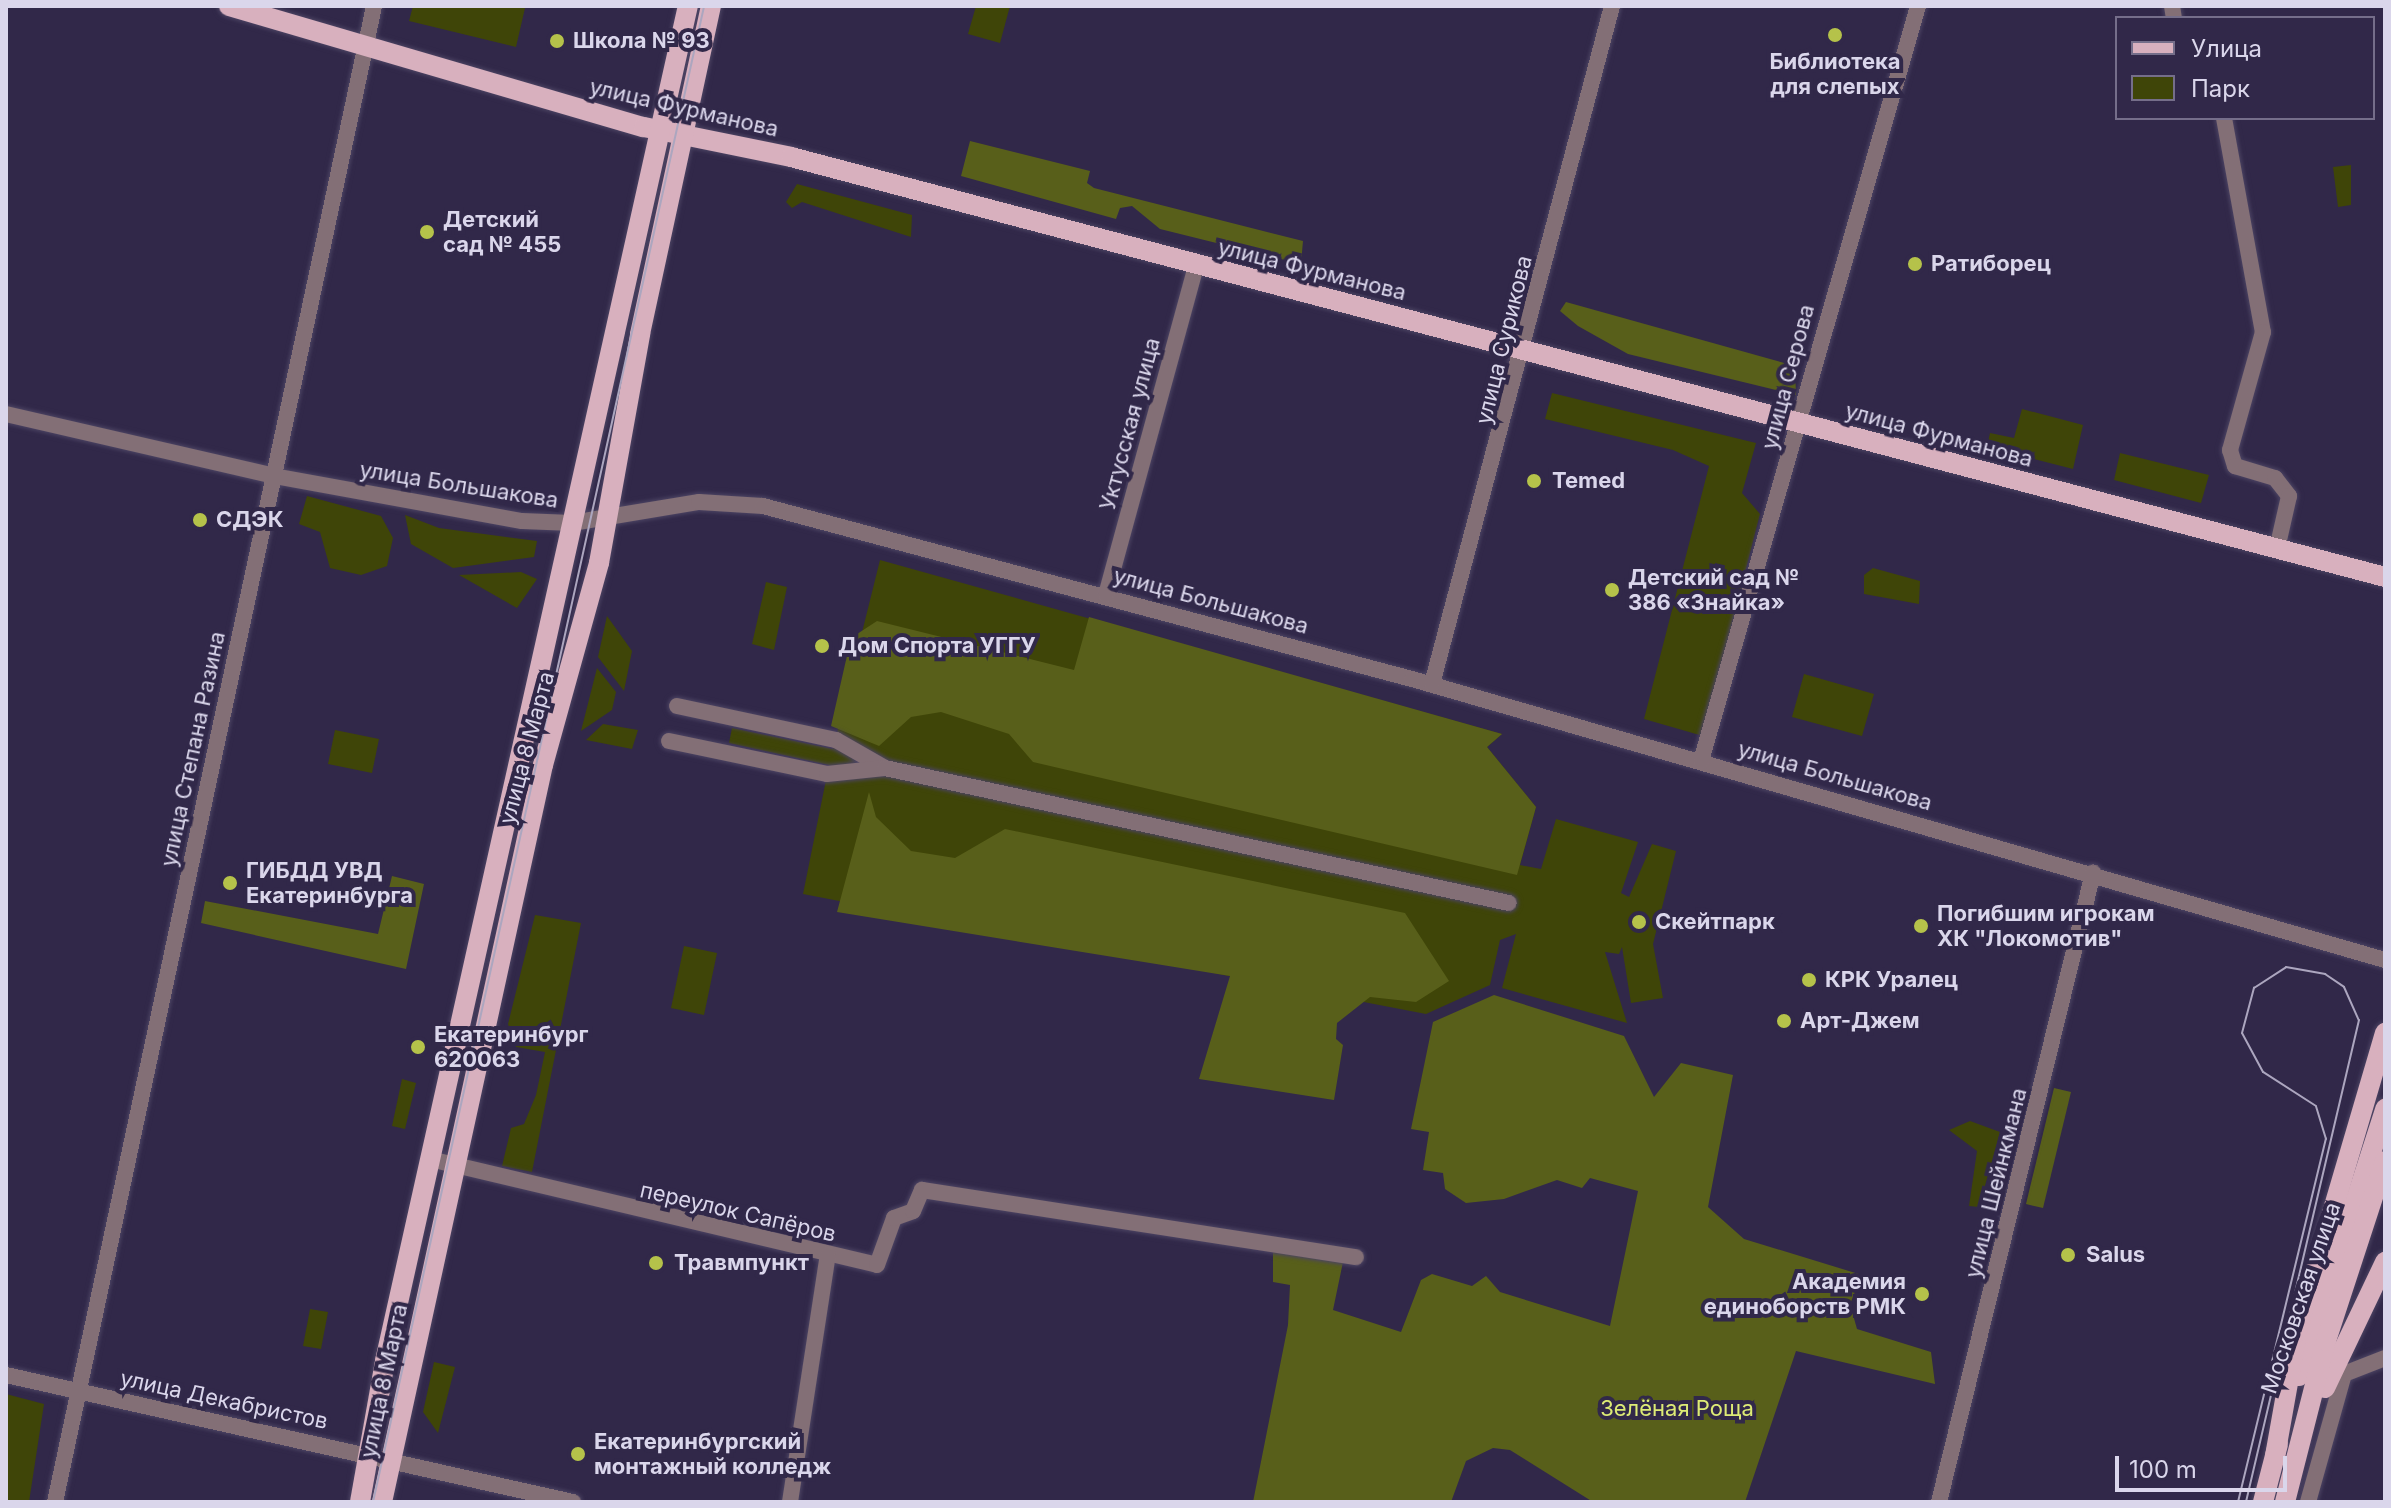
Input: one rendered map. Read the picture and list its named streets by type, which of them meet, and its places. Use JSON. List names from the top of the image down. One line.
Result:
{"streets":{"main road":["улица Фурманова","улица 8 Марта","Московская улица"],"street":["улица Сурикова","улица Серова","Уктусская улица","улица Большакова","улица Степана Разина","улица Шейнкмана","переулок Сапёров","улица Декабристов"]},"crossings":[["улица Фурманова","улица Сурикова"],["улица Фурманова","улица Серова"],["улица Фурманова","Уктусская улица"],["улица Фурманова","улица 8 Марта"],["улица Фурманова","улица Степана Разина"],["улица Сурикова","улица Большакова"],["улица Серова","улица Большакова"],["Уктусская улица","улица Большакова"],["улица Большакова","улица 8 Марта"],["улица Большакова","улица Степана Разина"],["улица Большакова","улица Шейнкмана"],["улица 8 Марта","переулок Сапёров"],["улица 8 Марта","улица Декабристов"],["улица Степана Разина","улица Декабристов"]],"parks":["Зелёная Роща"],"places":["Библиотека для слепых","Школа № 93","Детский сад № 455","Ратиборец","Temed","СДЭК","Детский сад № 386 «Знайка»","Дом Спорта УГГУ","ГИБДД УВД Екатеринбурга","Скейтпарк","Погибшим игрокам ХК \"Локомотив\"","КРК Уралец","Арт-Джем","Екатеринбург 620063","Salus","Травмпункт","Академия единоборств РМК","Екатеринбургский монтажный колледж"],"legend":["Улица","Парк"],"scale_bar":"100 m"}
